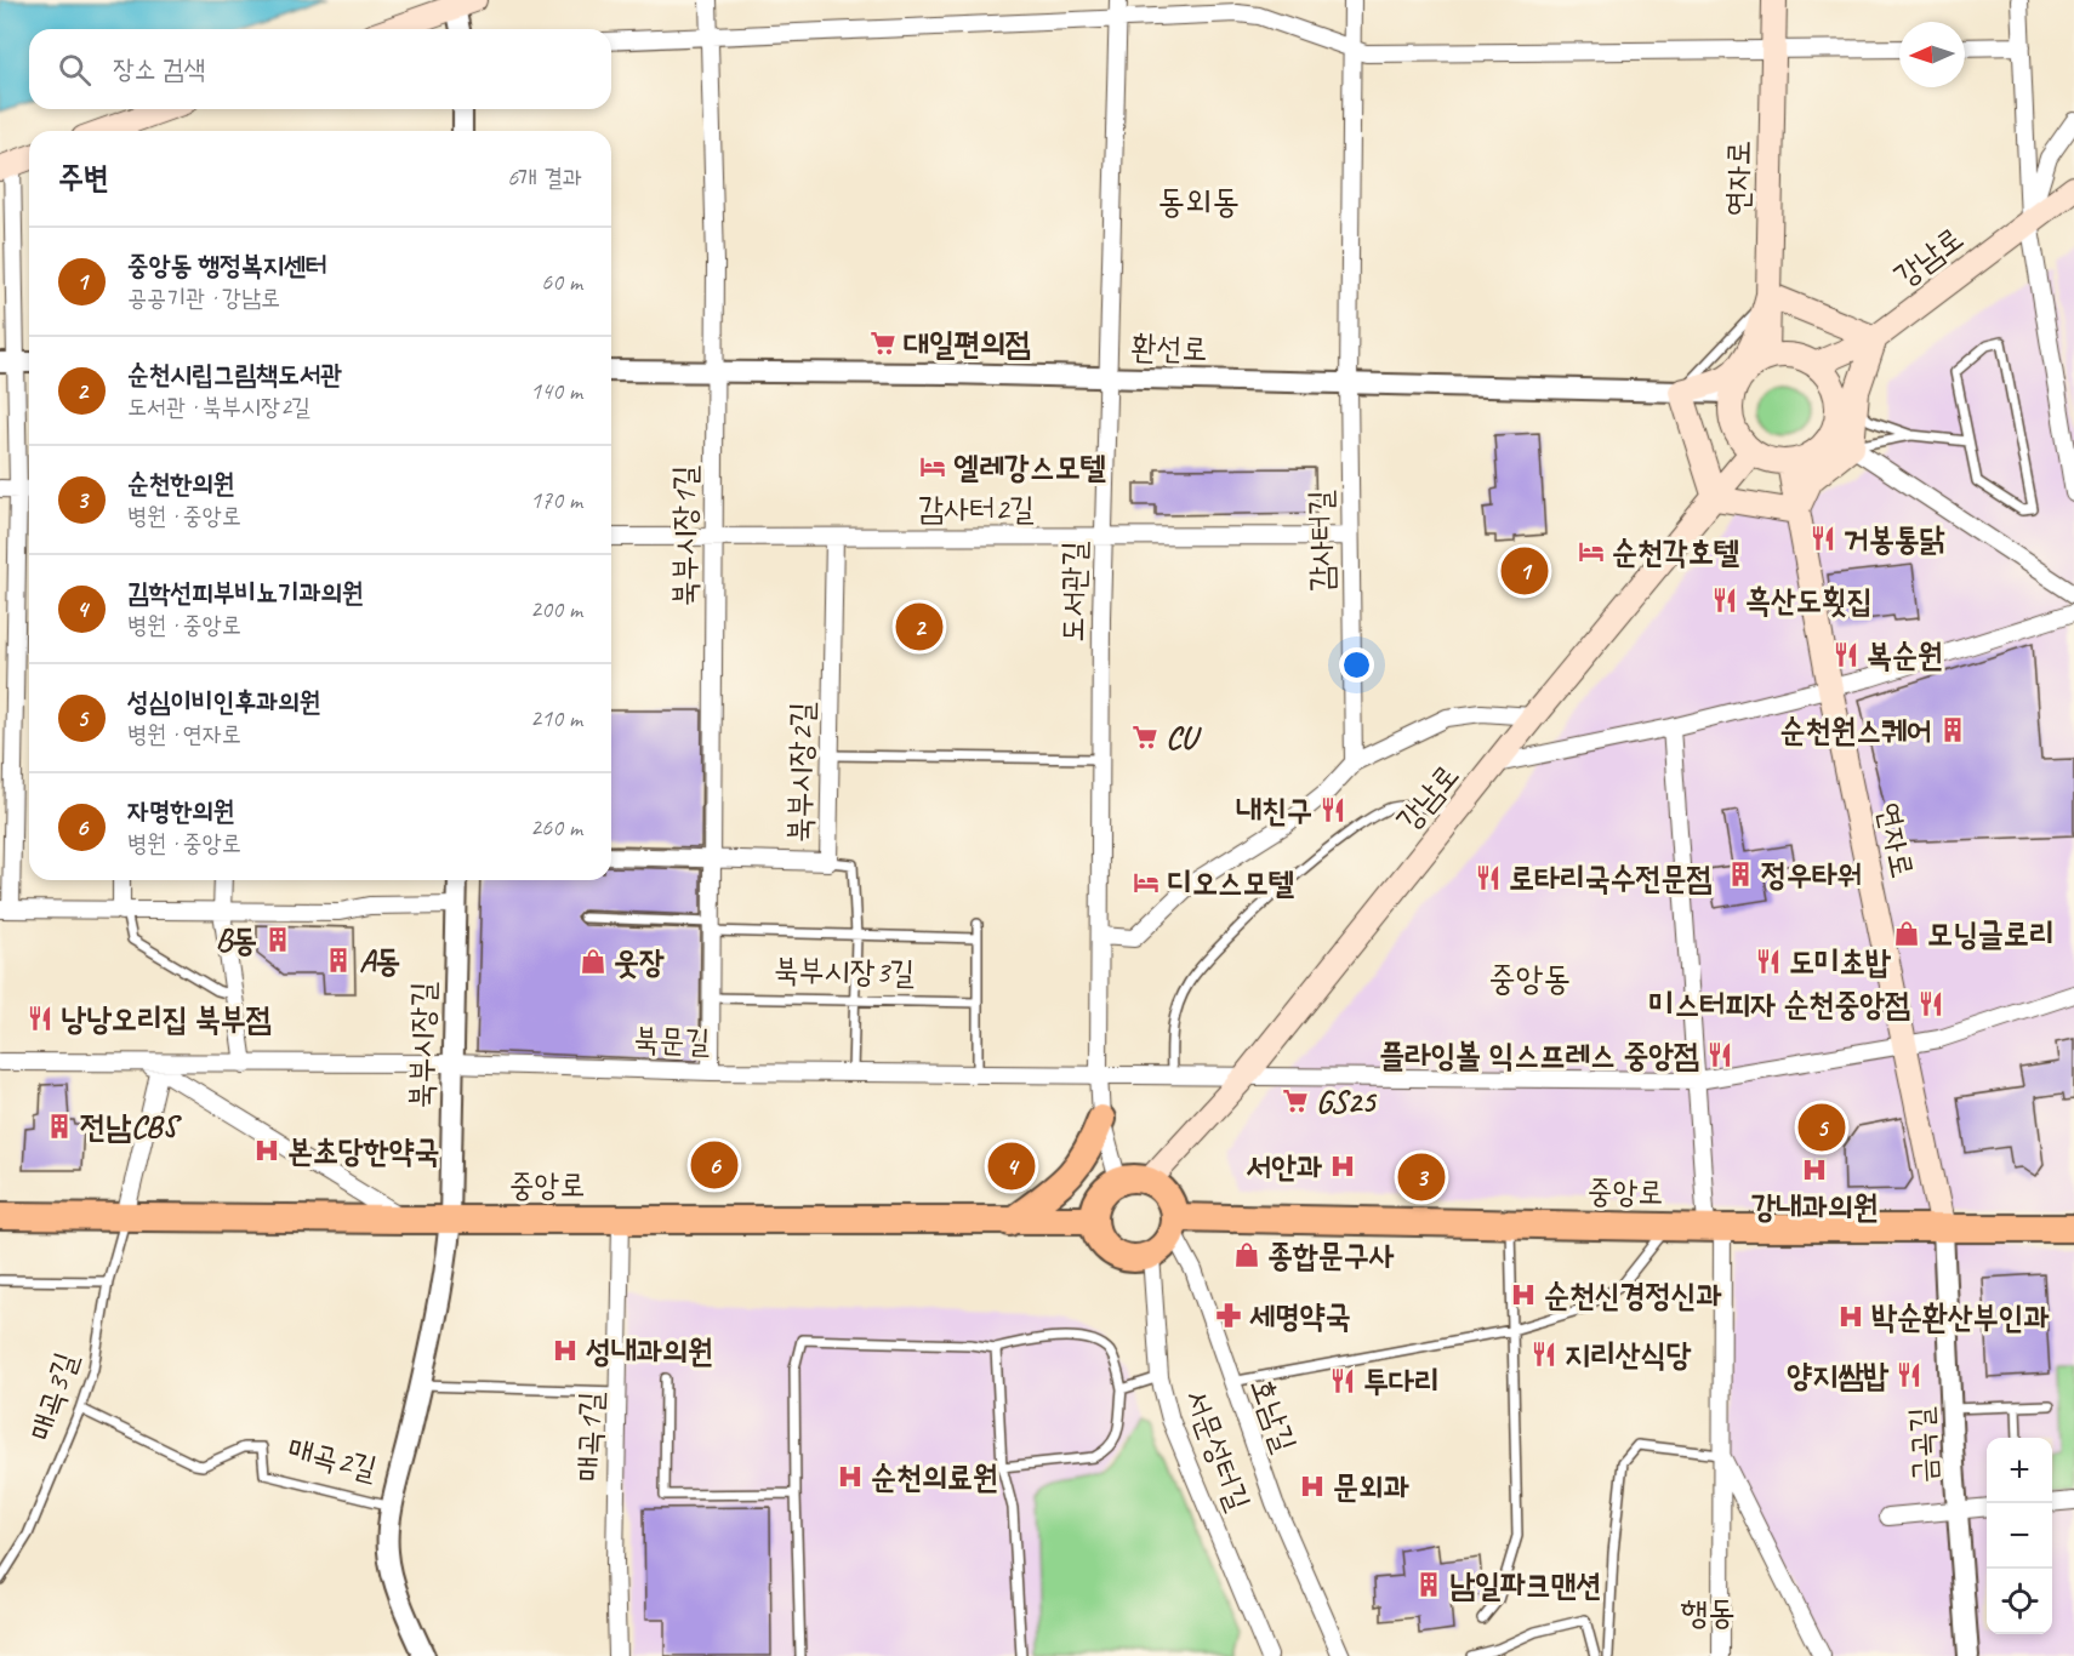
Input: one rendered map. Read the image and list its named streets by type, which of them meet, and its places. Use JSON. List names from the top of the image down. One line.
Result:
{"streets":{"main road":["연자로","강남로","중앙로"],"street":["환선로","감사터2길","북부시장1길","감사터길","도서관길","북부시장2길","북문길","북부시장길","호남길","매곡1길","금곡길","서문성터길","매곡2길"],"lane":["북부시장3길","매곡3길"]},"crossings":[["연자로","강남로"],["연자로","환선로"],["연자로","북문길"],["연자로","중앙로"],["연자로","금곡길"],["강남로","환선로"],["강남로","도서관길"],["강남로","북문길"],["강남로","중앙로"],["강남로","호남길"],["강남로","서문성터길"],["환선로","북부시장1길"],["환선로","감사터길"],["환선로","도서관길"],["감사터2길","북부시장1길"],["감사터2길","감사터길"],["감사터2길","도서관길"],["감사터2길","북부시장2길"],["북부시장1길","북부시장3길"],["북부시장1길","북문길"],["도서관길","북문길"],["도서관길","중앙로"],["도서관길","호남길"],["도서관길","서문성터길"],["북부시장2길","북부시장3길"],["북부시장2길","북문길"],["북문길","북부시장길"],["북문길","중앙로"],["북부시장길","중앙로"],["북부시장길","매곡2길"],["중앙로","매곡3길"],["중앙로","호남길"],["중앙로","매곡1길"],["중앙로","금곡길"],["중앙로","서문성터길"],["중앙로","매곡2길"],["매곡3길","매곡2길"],["호남길","서문성터길"]],"districts":["동외동","중앙동","행동"],"places":{"supermarket":["대일편의점","CU","GS25"],"hotel":["엘레강스모텔","순천각호텔","디오스모텔"],"restaurant":["거봉통닭","흑산도횟집","복순원","내친구","로타리국수전문점","도미초밥","미스터피자 순천중앙점","낭낭오리집 북부점","플라잉볼 익스프레스 중앙점","지리산식당","양지쌈밥","투다리"],"building":["순천원스퀘어","정우타워","B동","A동","전남CBS","남일파크맨션"],"shop":["모닝글로리","웃장","종합문구사"],"hospital":["본초당한약국","서안과","강내과의원","순천신경정신과","박순환산부인과","성내과의원","순천의료원","문외과"],"pharmacy":["세명약국"]},"north":"left","page":{"search":"장소 검색","heading":["주변","6개 결과"],"list":[{"mark":"1","name":"중앙동 행정복지센터","note":"공공기관 · 강남로","value":"60 m"},{"mark":"2","name":"순천시립그림책도서관","note":"도서관 · 북부시장2길","value":"140 m"},{"mark":"3","name":"순천한의원","note":"병원 · 중앙로","value":"170 m"},{"mark":"4","name":"김학선피부비뇨기과의원","note":"병원 · 중앙로","value":"200 m"},{"mark":"5","name":"성심이비인후과의원","note":"병원 · 연자로","value":"210 m"},{"mark":"6","name":"자명한의원","note":"병원 · 중앙로","value":"260 m"}],"pins":["1","2","5","6","4","3"],"map_buttons":["+","−"]}}
